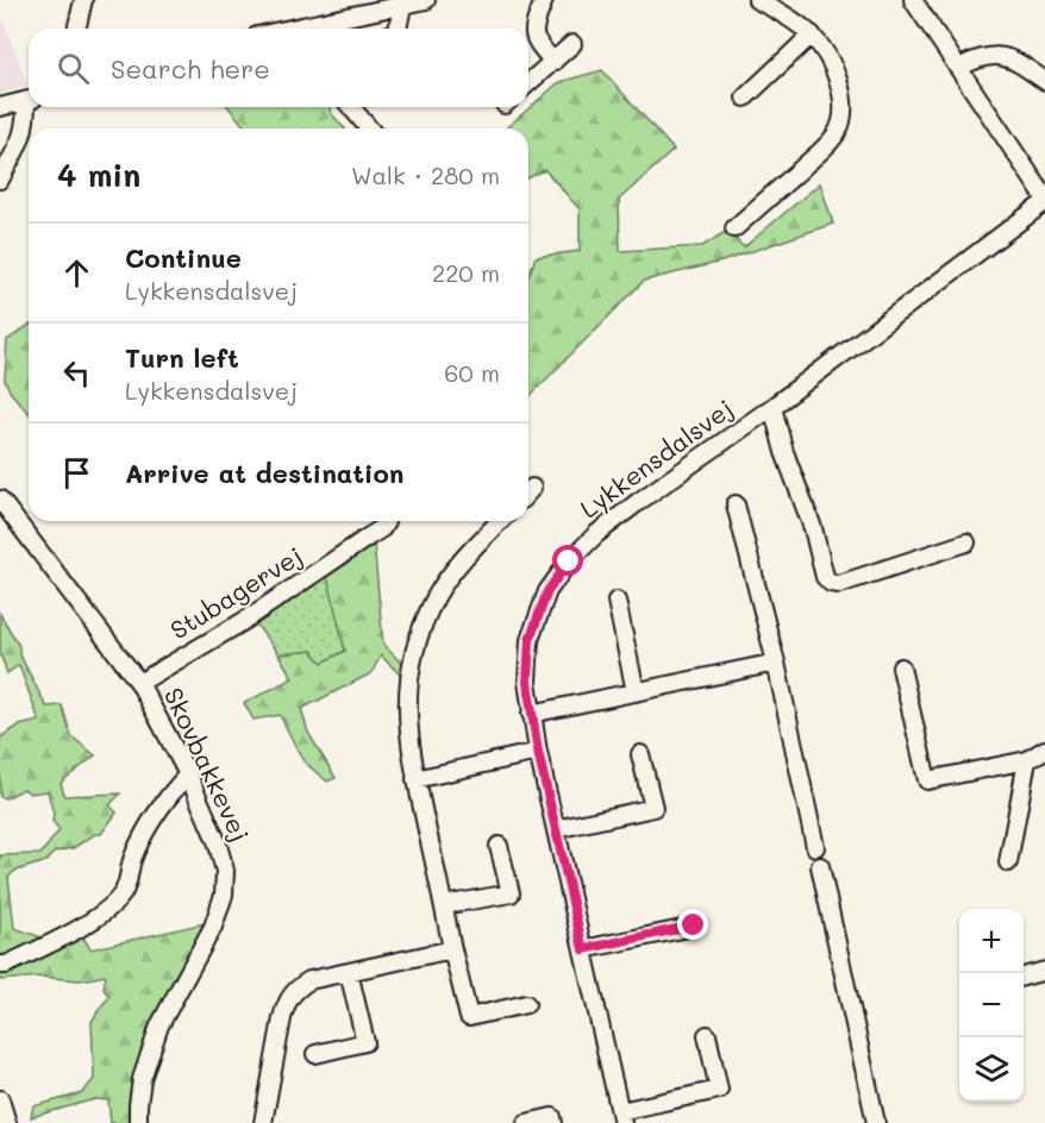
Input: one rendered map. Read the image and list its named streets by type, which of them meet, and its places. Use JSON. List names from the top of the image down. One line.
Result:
{"streets":{"street":["Lykkensdalsvej","Stubagervej","Skovbakkevej"]},"crossings":[["Stubagervej","Skovbakkevej"]],"page":{"search":"Search here","heading":["4 min","Walk · 280 m"],"list":[["Continue","Lykkensdalsvej","220 m"],["Turn left","Lykkensdalsvej","60 m"],"Arrive at destination"],"map_buttons":["+","−"]}}
